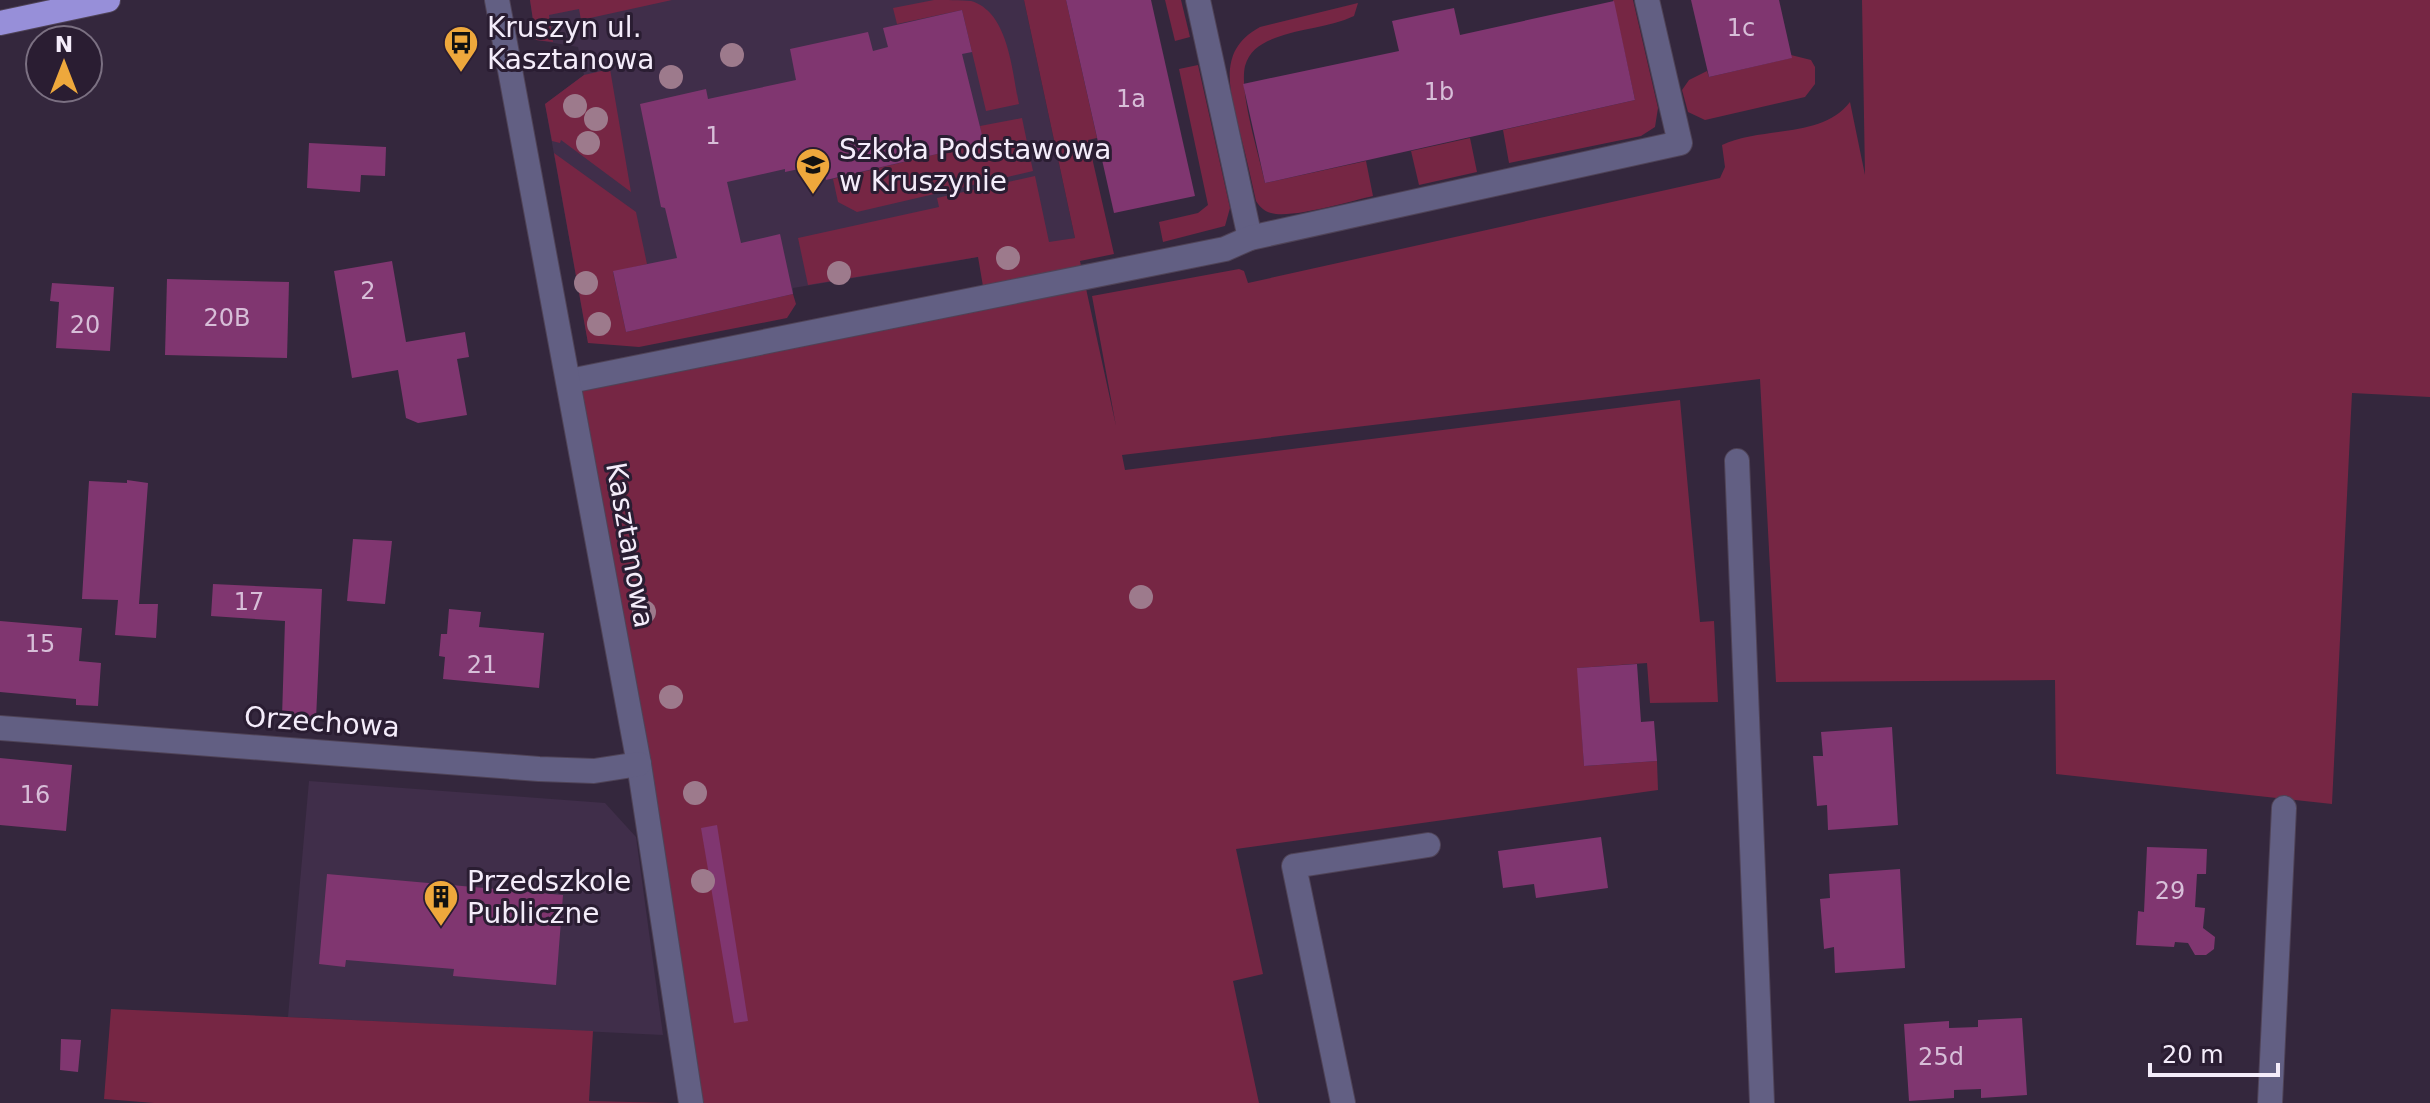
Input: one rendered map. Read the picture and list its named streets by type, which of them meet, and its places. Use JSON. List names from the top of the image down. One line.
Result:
{"streets":{"street":["Kasztanowa","Orzechowa"]},"crossings":[["Kasztanowa","Orzechowa"]],"places":{"bus stop":["Kruszyn ul. Kasztanowa"],"school or university":["Szkoła Podstawowa w Kruszynie"],"building":["Przedszkole Publiczne"]},"house_numbers":["1c","1b","1a","1","2","20B","20","17","15","21","16","29","25d"],"scale_bar":"20 m","north":"top"}
